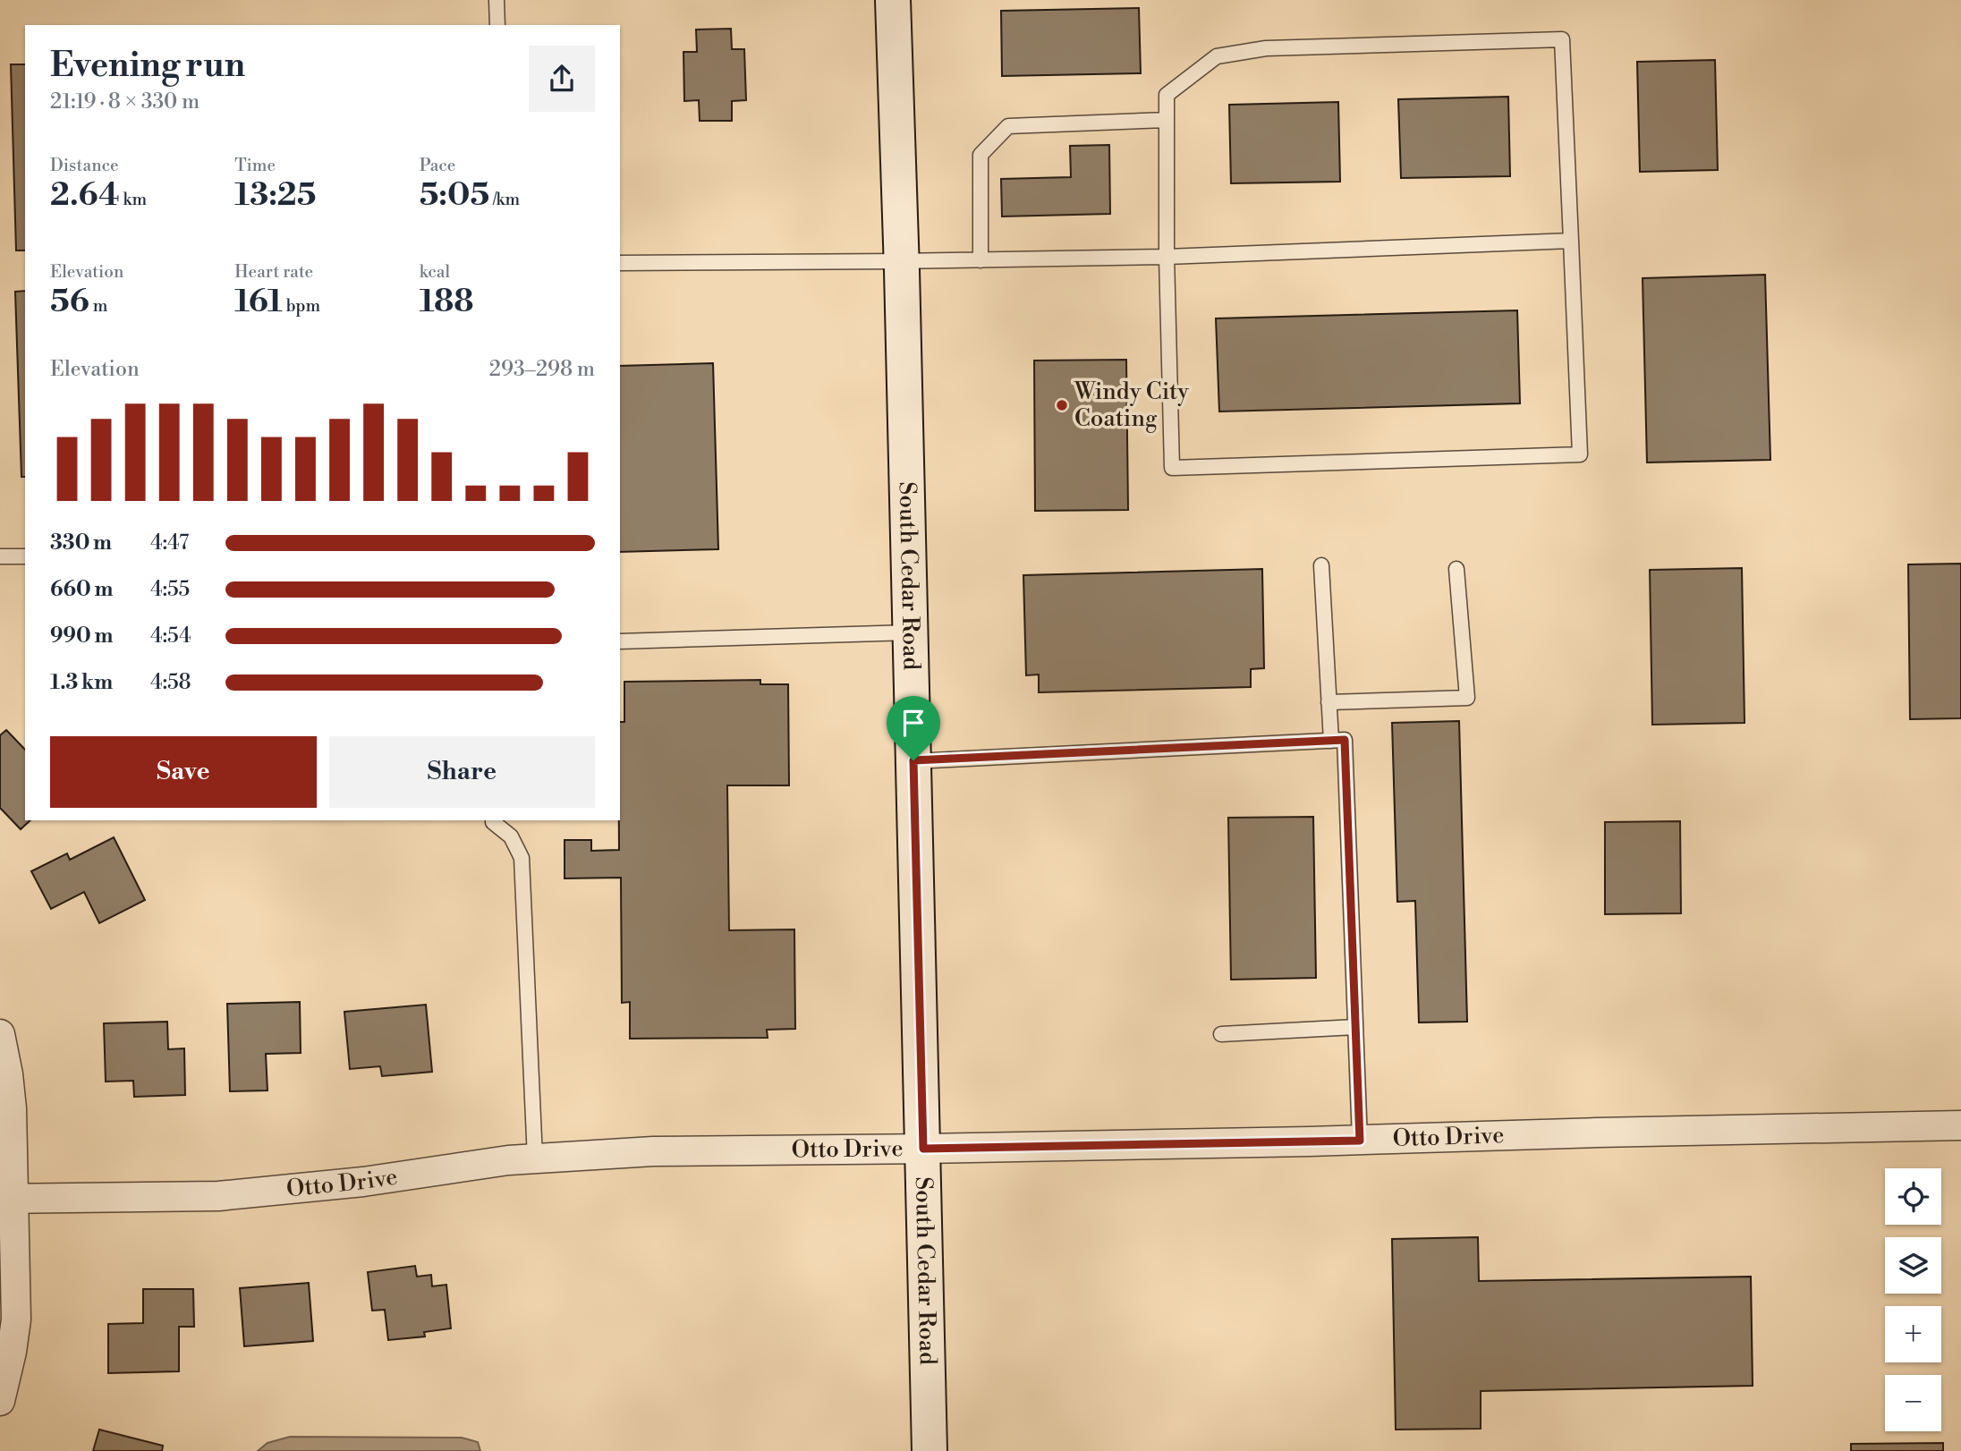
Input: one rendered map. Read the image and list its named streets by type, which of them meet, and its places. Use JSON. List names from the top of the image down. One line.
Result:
{"streets":{"main road":["South Cedar Road"],"street":["Otto Drive"]},"crossings":[["South Cedar Road","Otto Drive"]],"places":["Windy City Coating"],"page":{"heading":["Evening run","21:19 · 8 × 330 m"],"stats":[["Distance","2.64 km"],["Time","13:25"],["Pace","5:05 /km"],["Elevation","56 m"],["Heart rate","161 bpm"],["kcal","188"]],"chart":["Elevation","293–298 m"],"list":[{"name":"330 m","note":"4:47"},{"name":"660 m","note":"4:55"},{"name":"990 m","note":"4:54"},{"name":"1.3 km","note":"4:58"}],"buttons":["Save","Share"],"map_buttons":["+","−"]}}
